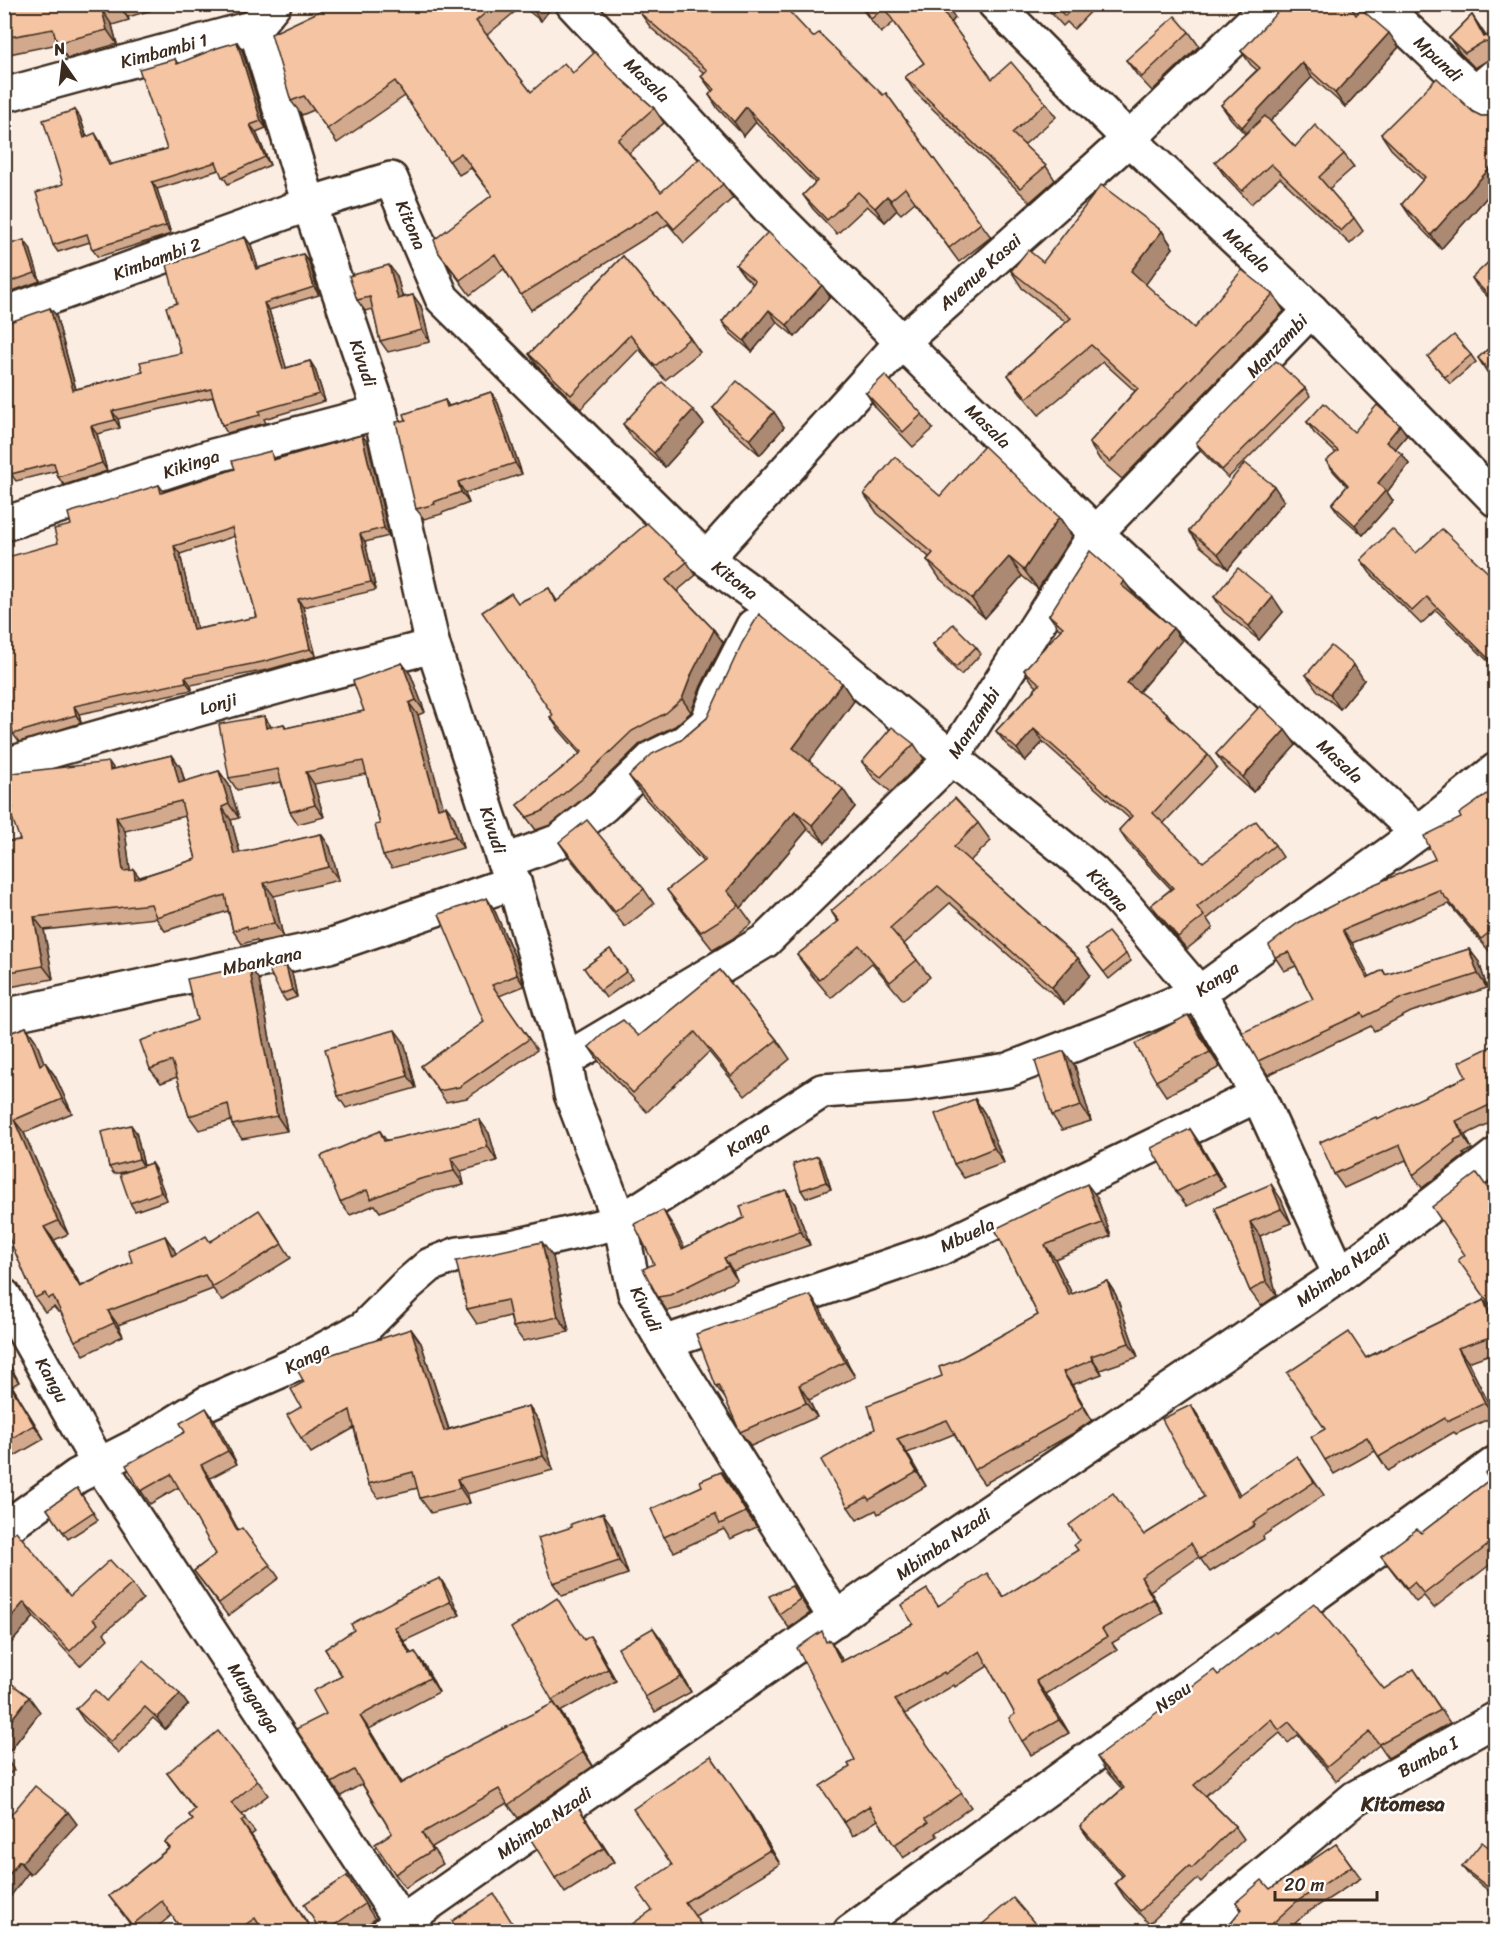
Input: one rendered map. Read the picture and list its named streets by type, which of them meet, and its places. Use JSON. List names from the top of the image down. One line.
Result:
{"streets":{"street":["Kimbambi 1","Mpundi","Masala","Kitona","Makala","Kimbambi 2","Avenue Kasai","Manzambi","Kivudi","Kikinga","Lonji","Mbankana","Kanga","Mbuela","Mbimba Nzadi","Kangu","Nsau","Munganga","Bumba I"]},"crossings":[["Kimbambi 1","Kivudi"],["Masala","Avenue Kasai"],["Masala","Manzambi"],["Masala","Kanga"],["Kitona","Kimbambi 2"],["Kitona","Avenue Kasai"],["Kitona","Manzambi"],["Kitona","Kivudi"],["Kitona","Mbankana"],["Kitona","Kanga"],["Kitona","Mbuela"],["Kitona","Mbimba Nzadi"],["Makala","Avenue Kasai"],["Makala","Manzambi"],["Kimbambi 2","Kivudi"],["Manzambi","Kivudi"],["Kivudi","Kikinga"],["Kivudi","Lonji"],["Kivudi","Mbankana"],["Kivudi","Kanga"],["Kivudi","Mbuela"],["Kivudi","Mbimba Nzadi"],["Kanga","Kangu"],["Kanga","Munganga"],["Mbimba Nzadi","Munganga"],["Kangu","Munganga"]],"districts":["Kitomesa"],"scale_bar":"20 m","north":"top"}
